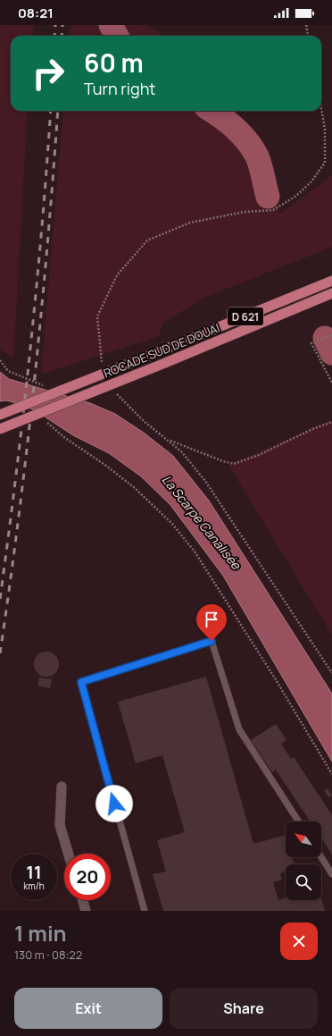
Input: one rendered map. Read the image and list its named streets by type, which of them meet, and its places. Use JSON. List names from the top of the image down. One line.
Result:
{"streets":{"highway":["D 621","ROCADE SUD DE DOUAI"]},"water":["La Scarpe Canalisée"],"north":"top left","page":{"status":"08:21","turn":["60 m","Turn right"],"speed":"11 km/h","limit":"20","heading":["1 min","130 m · 08:22"],"buttons":["Exit","Share"]}}
